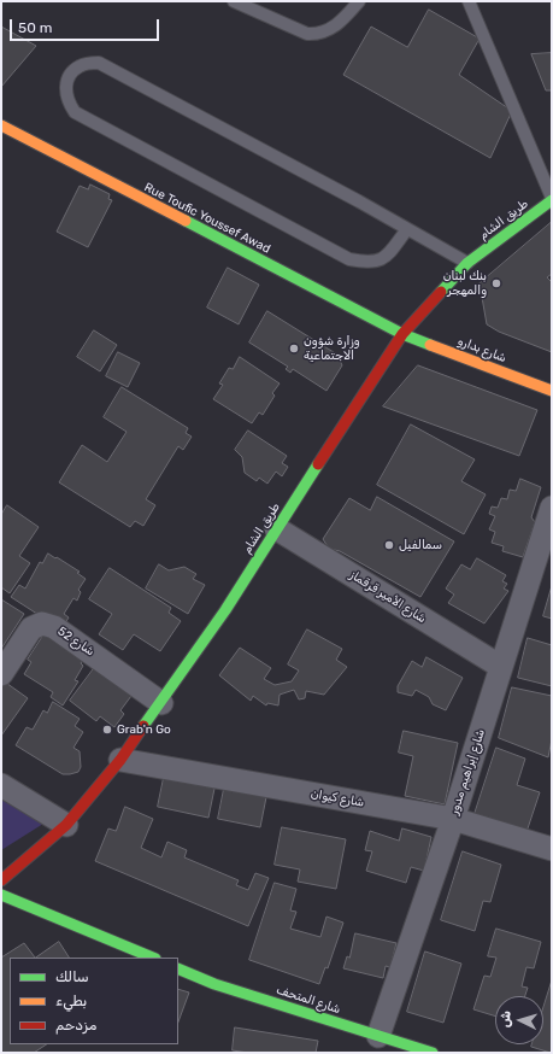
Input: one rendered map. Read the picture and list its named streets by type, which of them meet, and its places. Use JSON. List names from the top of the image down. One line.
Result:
{"streets":{"street":["Rue Toufic Youssef Awad","طريق الشام","شارع بدارو","شارع الأمير قرقماز","شارع 52","شارع إبراهيم مدور","شارع كيوان","شارع المتحف"]},"crossings":[["Rue Toufic Youssef Awad","طريق الشام"],["Rue Toufic Youssef Awad","شارع بدارو"],["طريق الشام","شارع بدارو"],["طريق الشام","شارع الأمير قرقماز"],["طريق الشام","شارع 52"],["طريق الشام","شارع كيوان"],["شارع الأمير قرقماز","شارع إبراهيم مدور"],["شارع إبراهيم مدور","شارع كيوان"],["شارع إبراهيم مدور","شارع المتحف"]],"places":["بنك لبنان والمهجر","وزارة شؤون الاجتماعية","سمالفيل","Grab'n Go"],"legend":["سالك","بطيء","مزدحم"],"scale_bar":"50 m","north":"left"}
